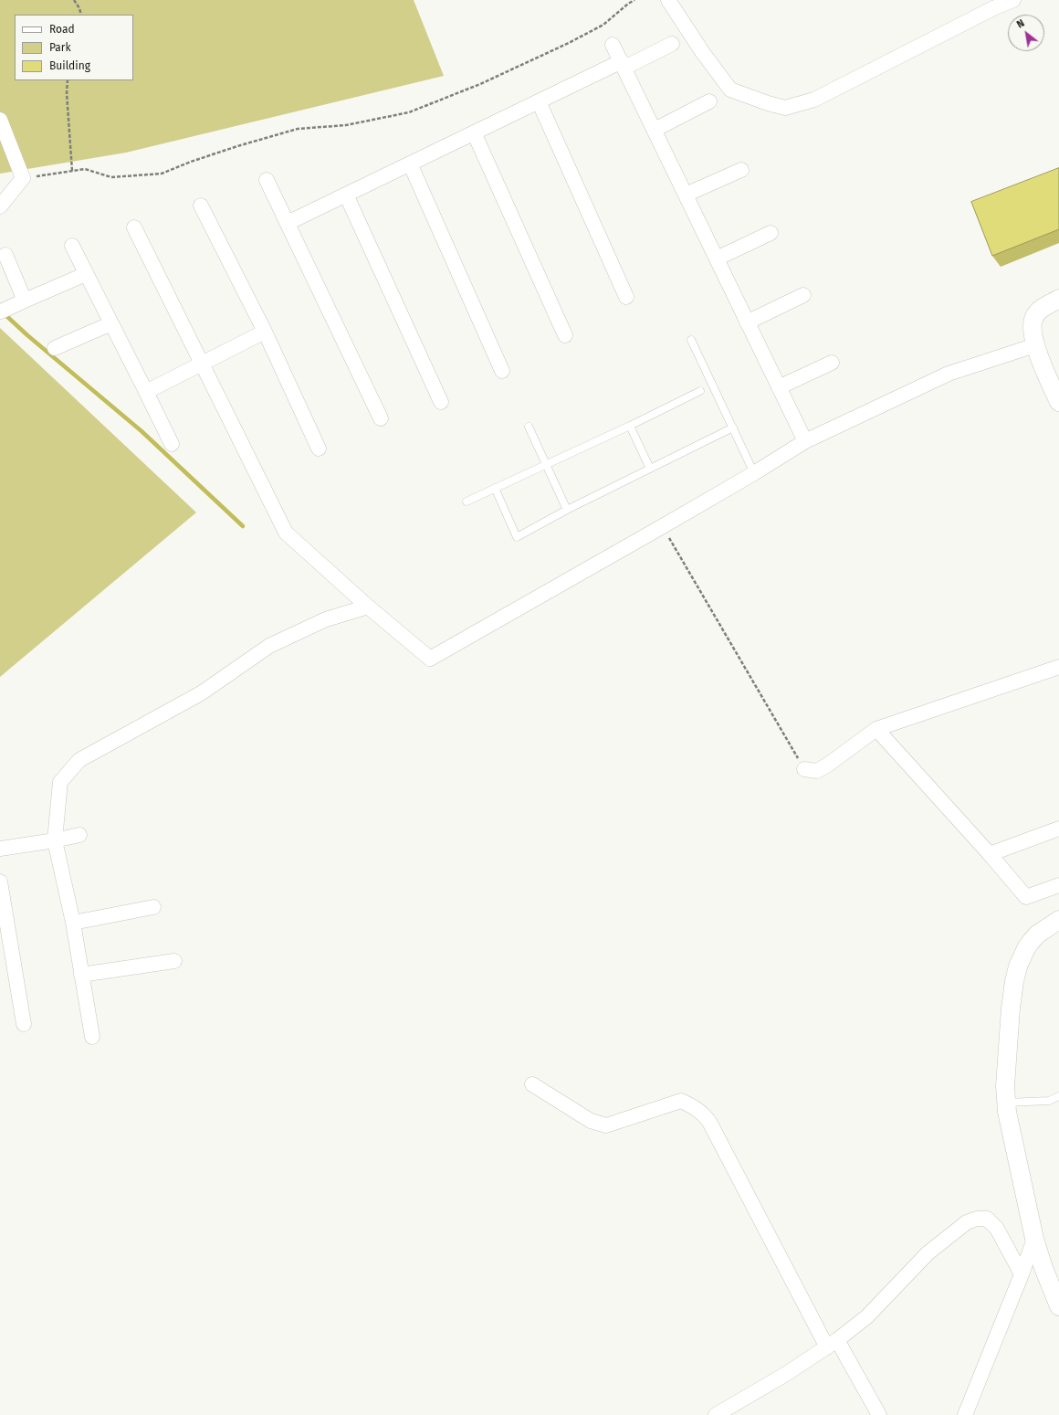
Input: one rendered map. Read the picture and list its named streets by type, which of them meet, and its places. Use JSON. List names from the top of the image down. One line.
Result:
{"legend":["Road","Park","Building"],"north":"top left"}
